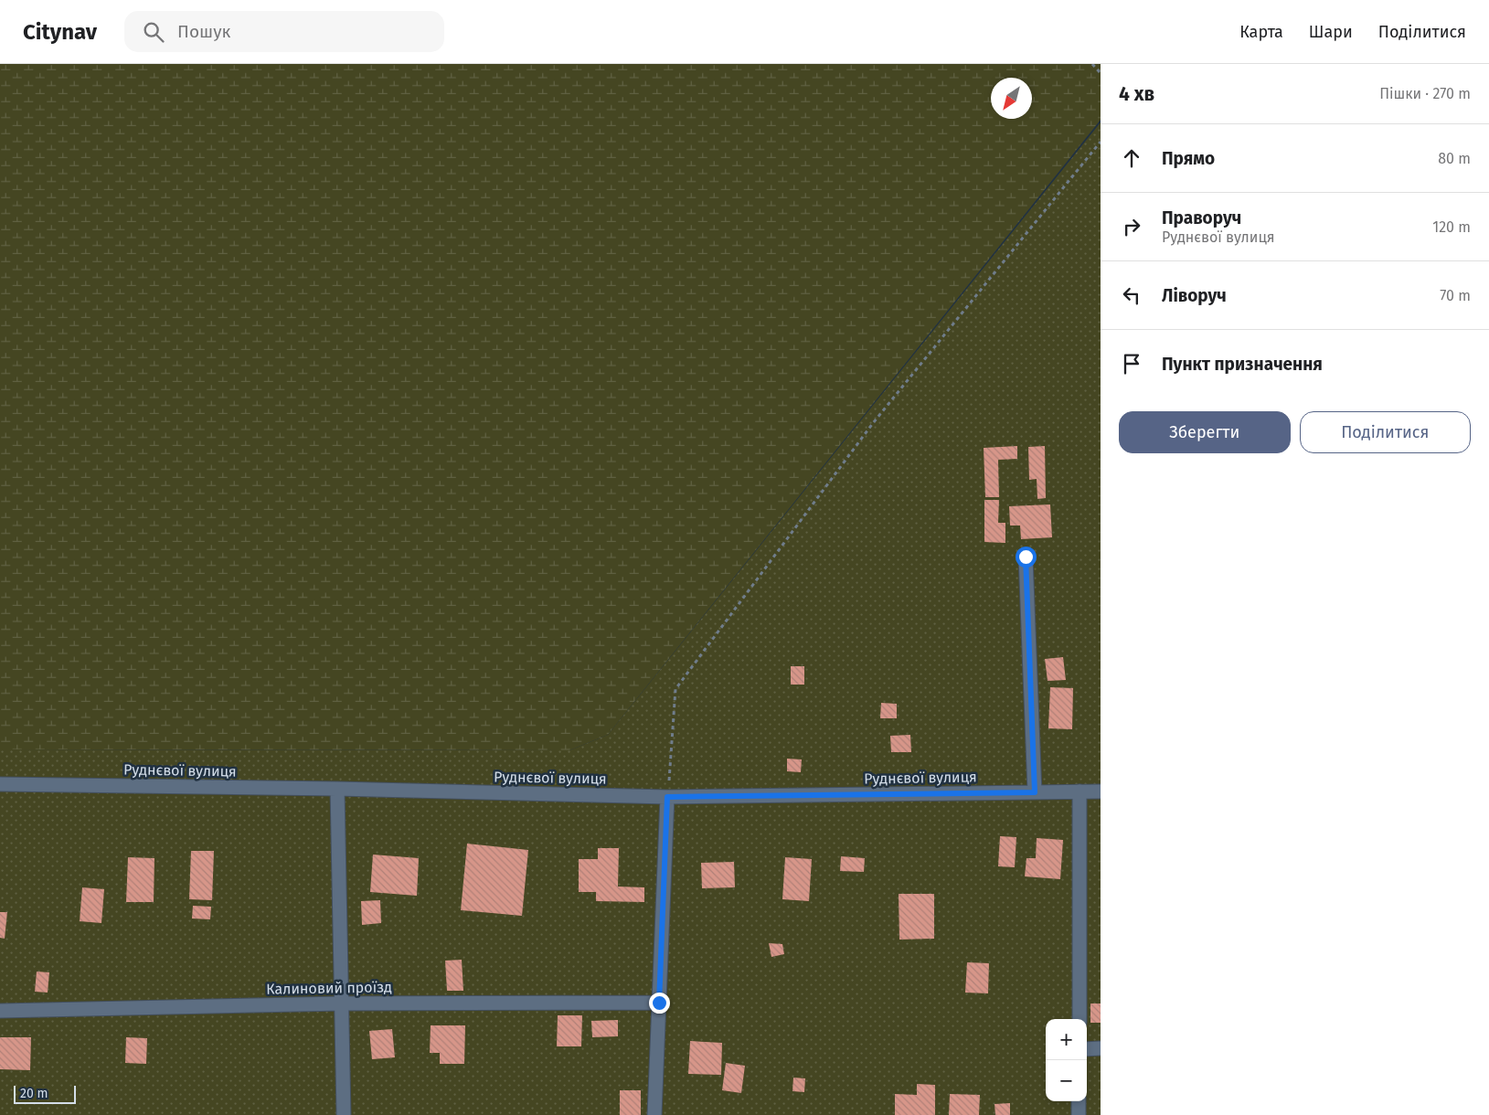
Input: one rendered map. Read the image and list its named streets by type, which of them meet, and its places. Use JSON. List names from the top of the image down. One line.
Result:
{"streets":{"street":["Руднєвої вулиця","Калиновий проїзд"]},"scale_bar":"20 m","north":"bottom left","page":{"header":"Citynav","search":"Пошук","nav":["Карта","Шари","Поділитися"],"heading":["4 хв","Пішки · 270 m"],"list":[["Прямо","80 m"],["Праворуч","Руднєвої вулиця","120 m"],["Ліворуч","70 m"],"Пункт призначення"],"buttons":["Зберегти","Поділитися"],"map_buttons":["+","−"],"scale":"20 m"}}
